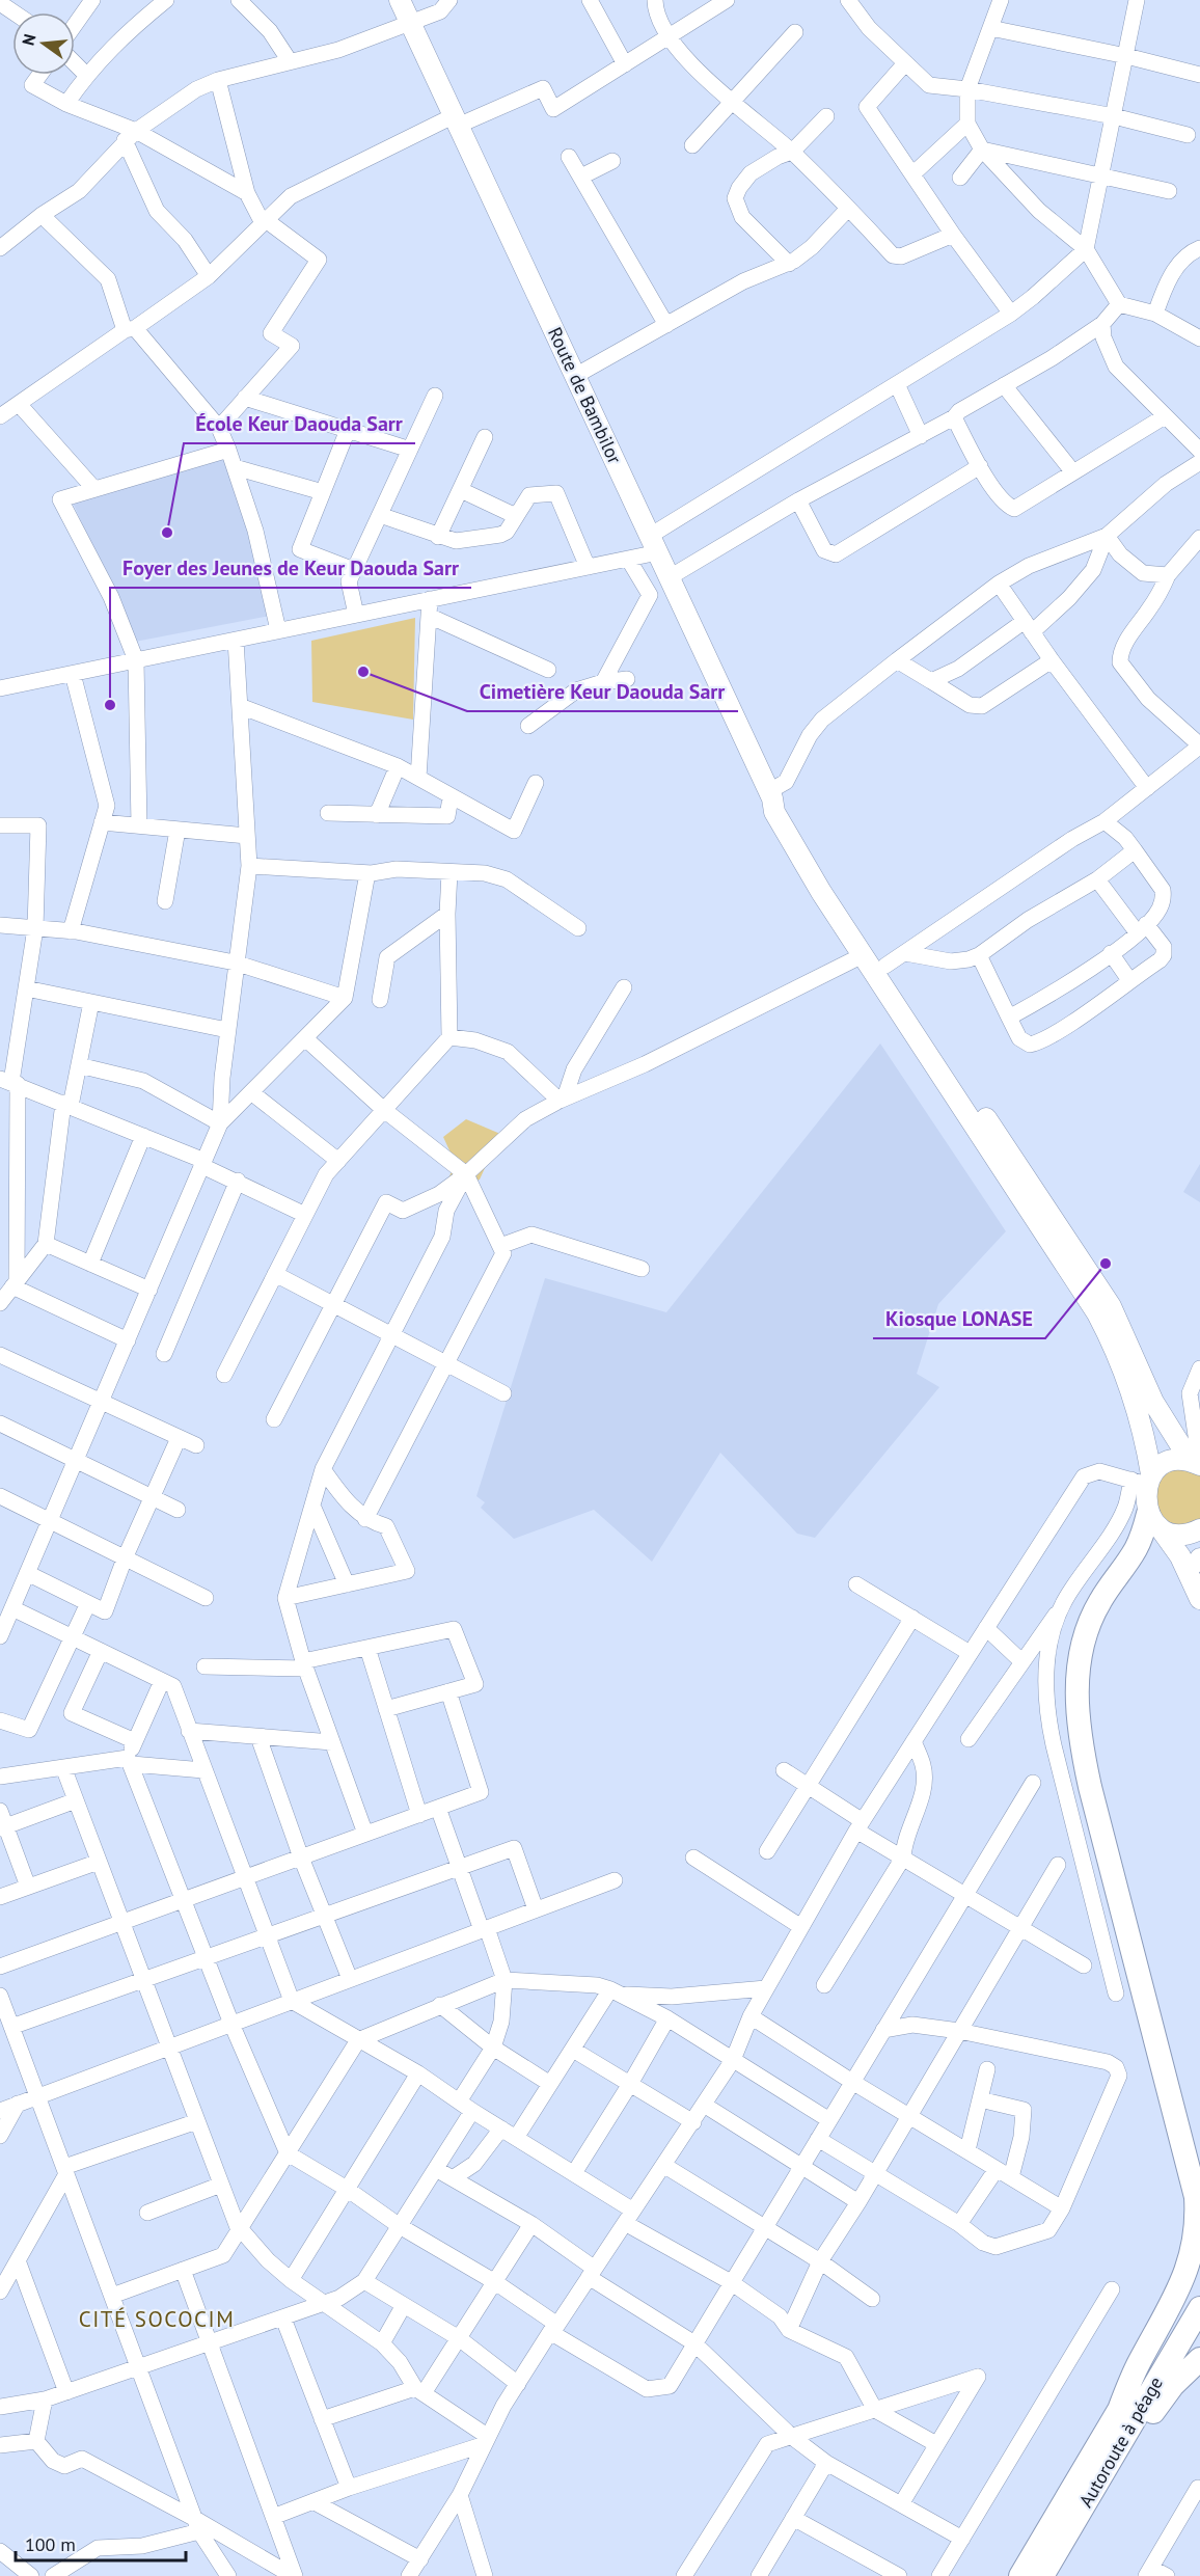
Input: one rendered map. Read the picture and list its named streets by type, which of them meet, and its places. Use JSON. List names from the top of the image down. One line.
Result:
{"streets":{"highway":["Autoroute à péage"],"main road":["Route de Bambilor"]},"districts":["CITÉ SOCOCIM"],"places":["École Keur Daouda Sarr","Cimetière Keur Daouda Sarr","Foyer des Jeunes de Keur Daouda Sarr","Kiosque LONASE"],"scale_bar":"100 m","north":"left"}
